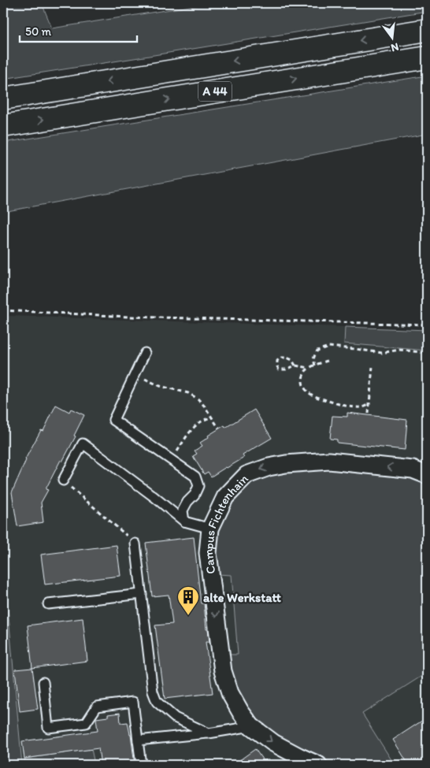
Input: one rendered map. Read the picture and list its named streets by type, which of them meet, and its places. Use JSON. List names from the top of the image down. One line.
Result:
{"streets":{"highway":["A 44"],"street":["Campus Fichtenhain"]},"places":{"building":["alte Werkstatt"]},"scale_bar":"50 m","north":"bottom"}
